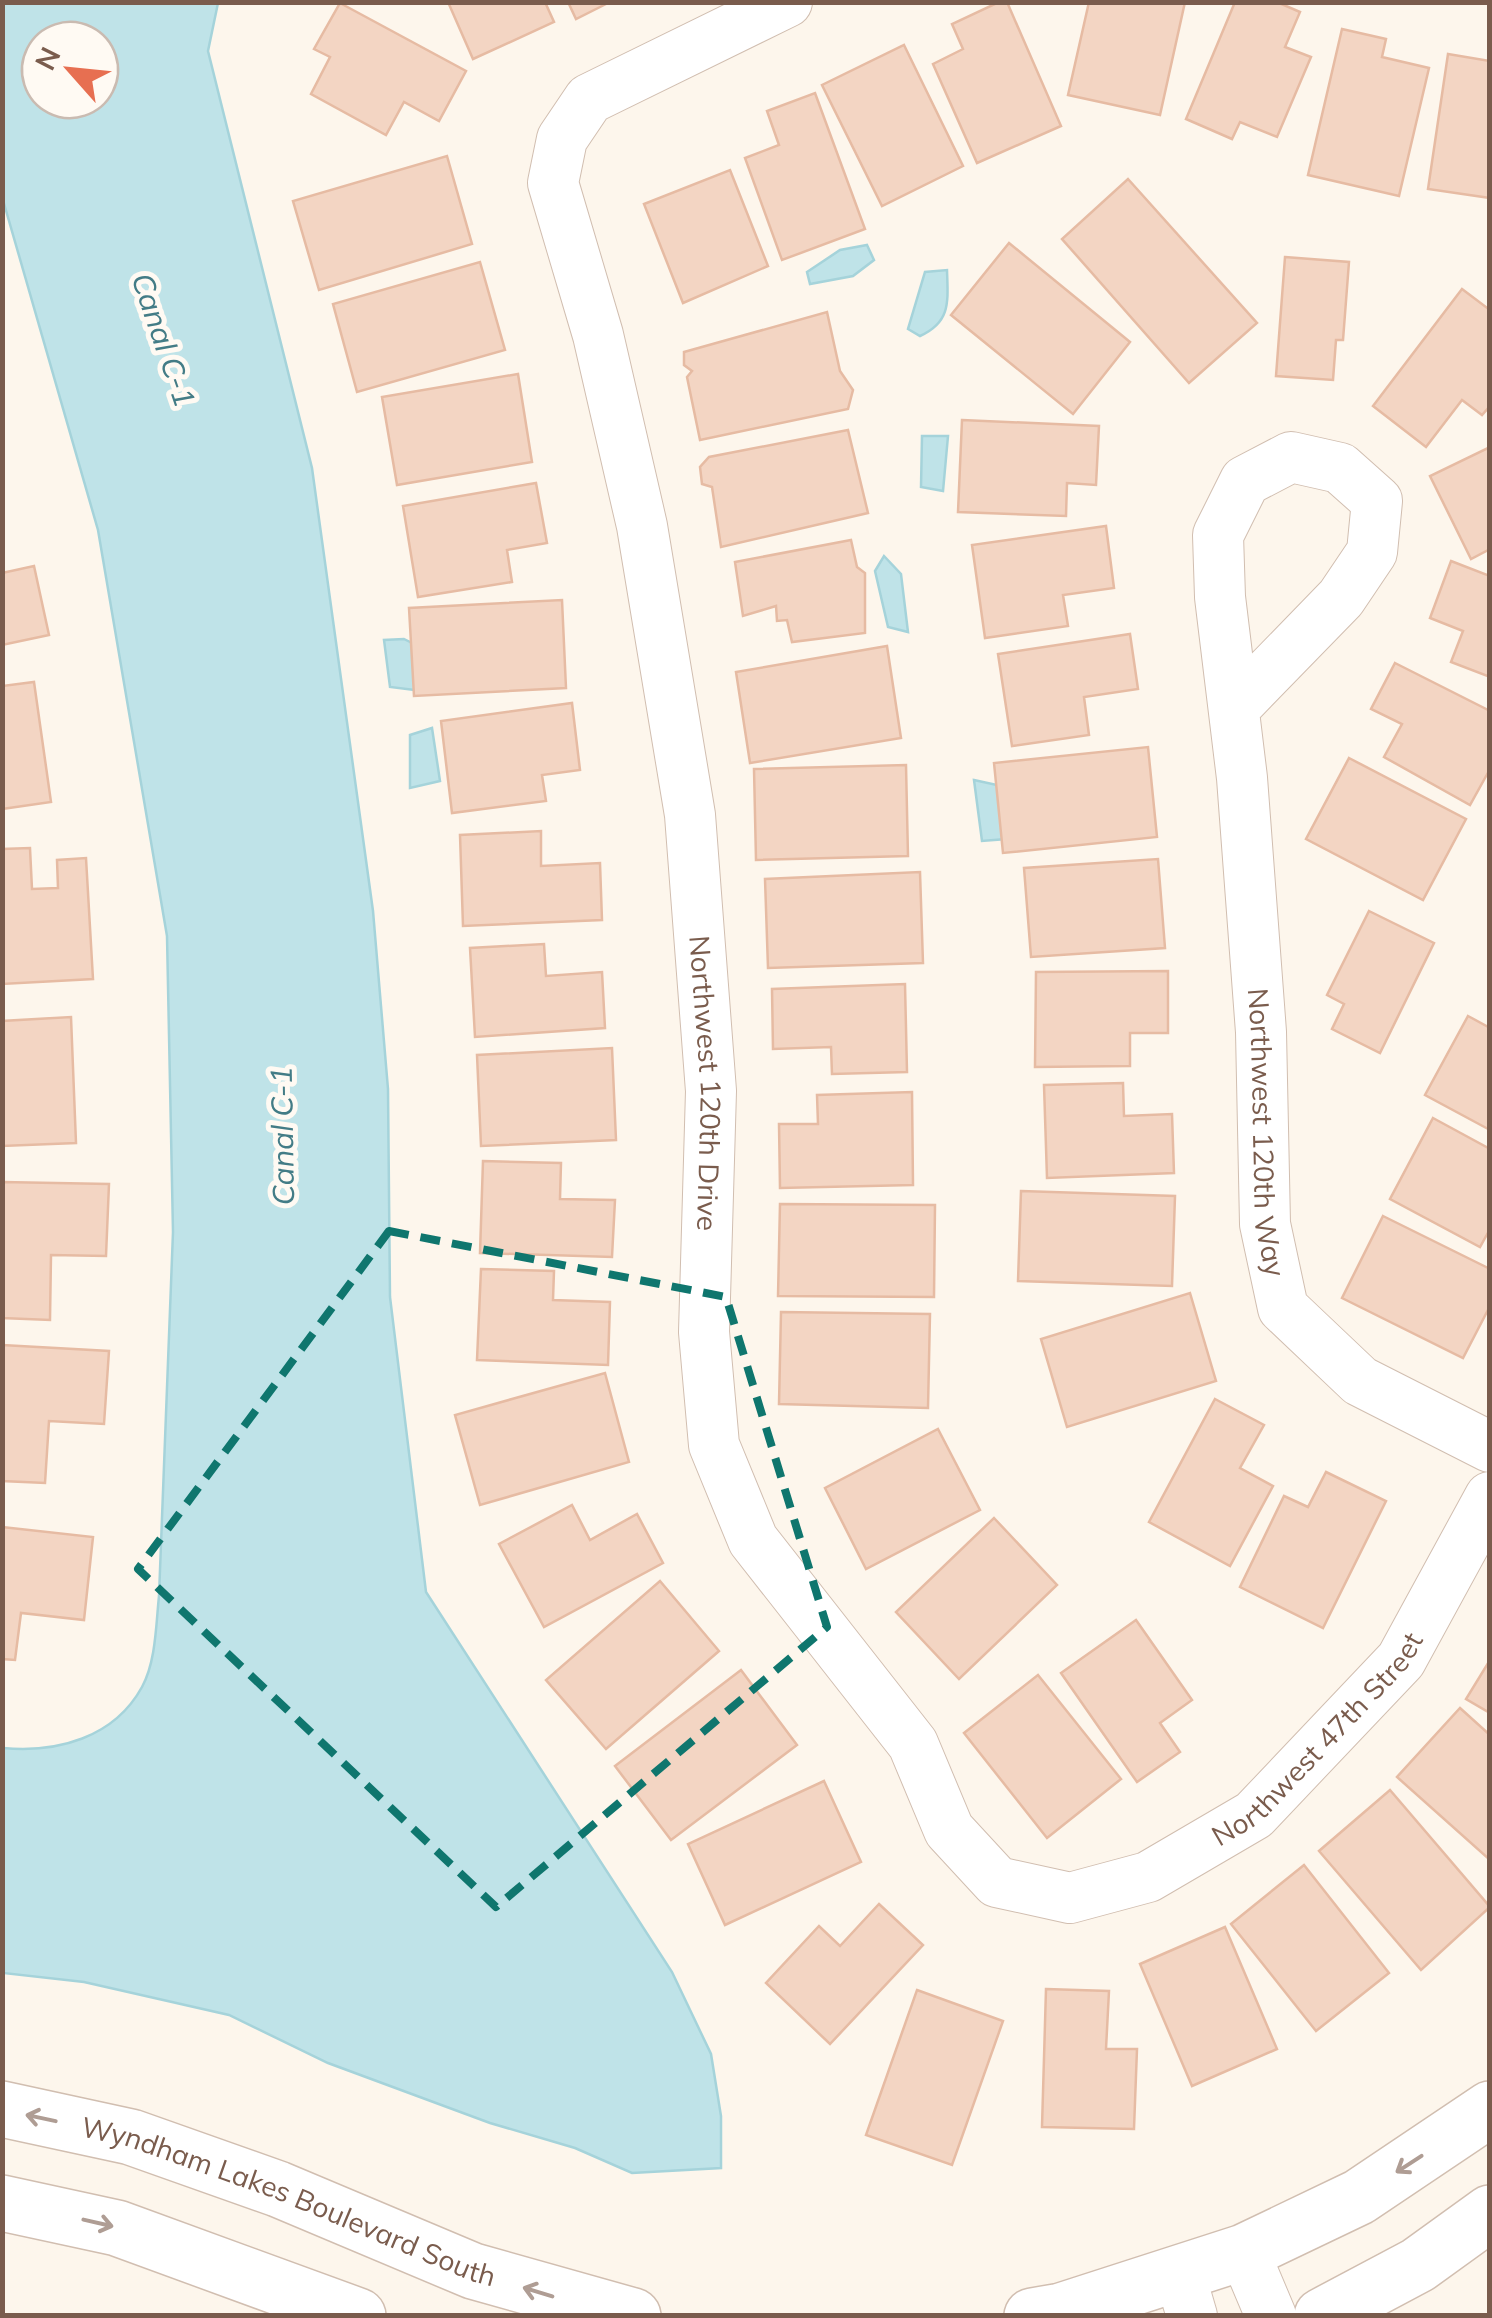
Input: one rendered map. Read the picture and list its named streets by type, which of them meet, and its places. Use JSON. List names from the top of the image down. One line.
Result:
{"streets":{"street":["Northwest 120th Drive","Northwest 120th Way","Northwest 47th Street","Wyndham Lakes Boulevard South"]},"crossings":[["Northwest 120th Drive","Northwest 47th Street"]],"water":["Canal C-1"],"north":"top left"}
